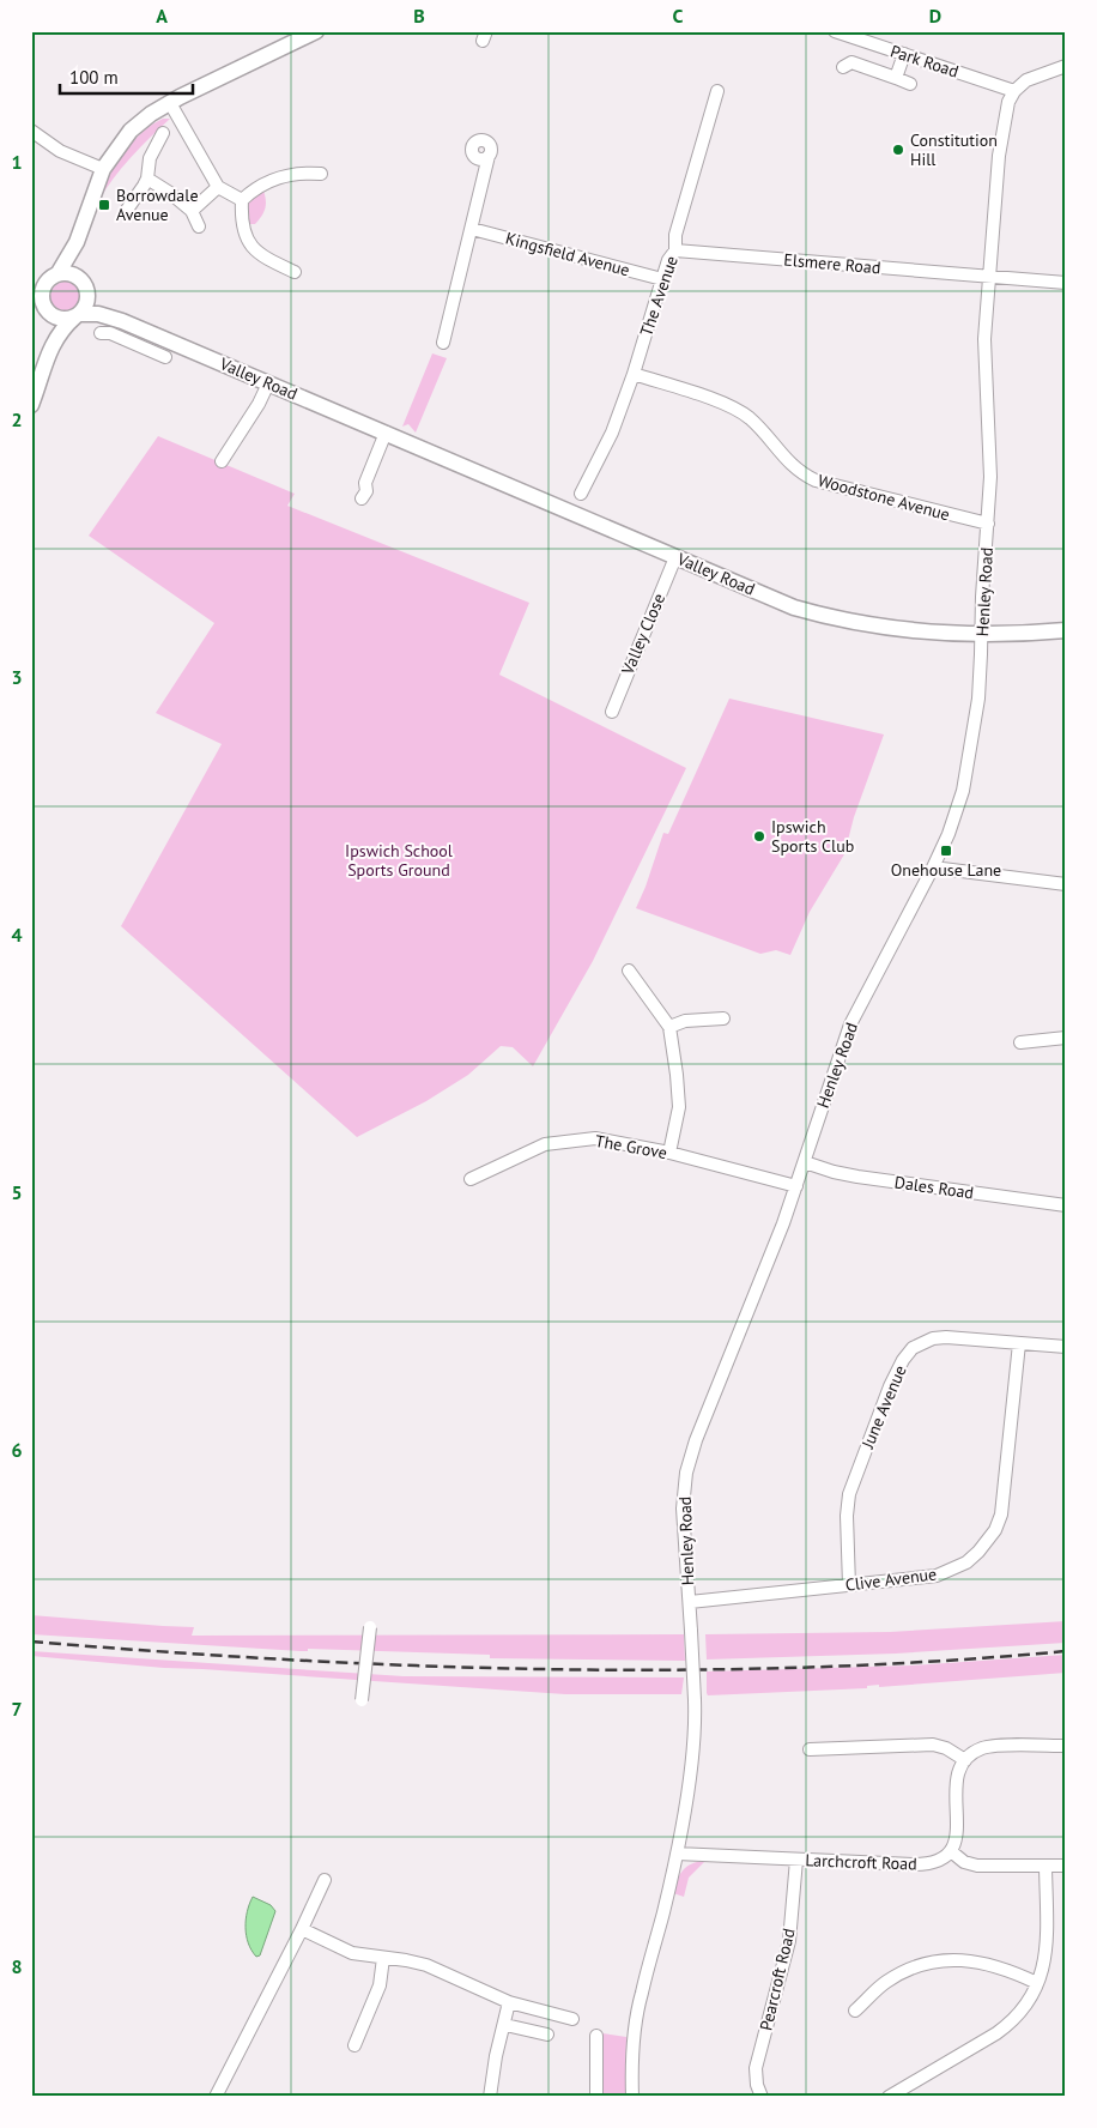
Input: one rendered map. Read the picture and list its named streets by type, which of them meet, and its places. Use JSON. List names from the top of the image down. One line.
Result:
{"streets":{"main road":["Valley Road"],"street":["Park Road","Kingsfield Avenue","Elsmere Road","The Avenue","Woodstone Avenue","Henley Road","Valley Close","The Grove","Dales Road","June Avenue","Clive Avenue","Larchcroft Road","Pearcroft Road"]},"crossings":[["Park Road","Henley Road"],["Kingsfield Avenue","The Avenue"],["Elsmere Road","The Avenue"],["Elsmere Road","Henley Road"],["The Avenue","Woodstone Avenue"],["Valley Road","Henley Road"],["Valley Road","Valley Close"],["Woodstone Avenue","Henley Road"],["Henley Road","The Grove"],["Henley Road","Dales Road"],["Henley Road","Clive Avenue"],["Henley Road","Larchcroft Road"],["June Avenue","Clive Avenue"],["Larchcroft Road","Pearcroft Road"]],"parks":["Ipswich School Sports Ground"],"places":{"other":["Constitution Hill","Ipswich Sports Club"],"transit":["Borrowdale Avenue","Onehouse Lane"]},"scale_bar":"100 m","grid":{"columns":["A","B","C","D"],"rows":["1","2","3","4","5","6","7","8"]}}
